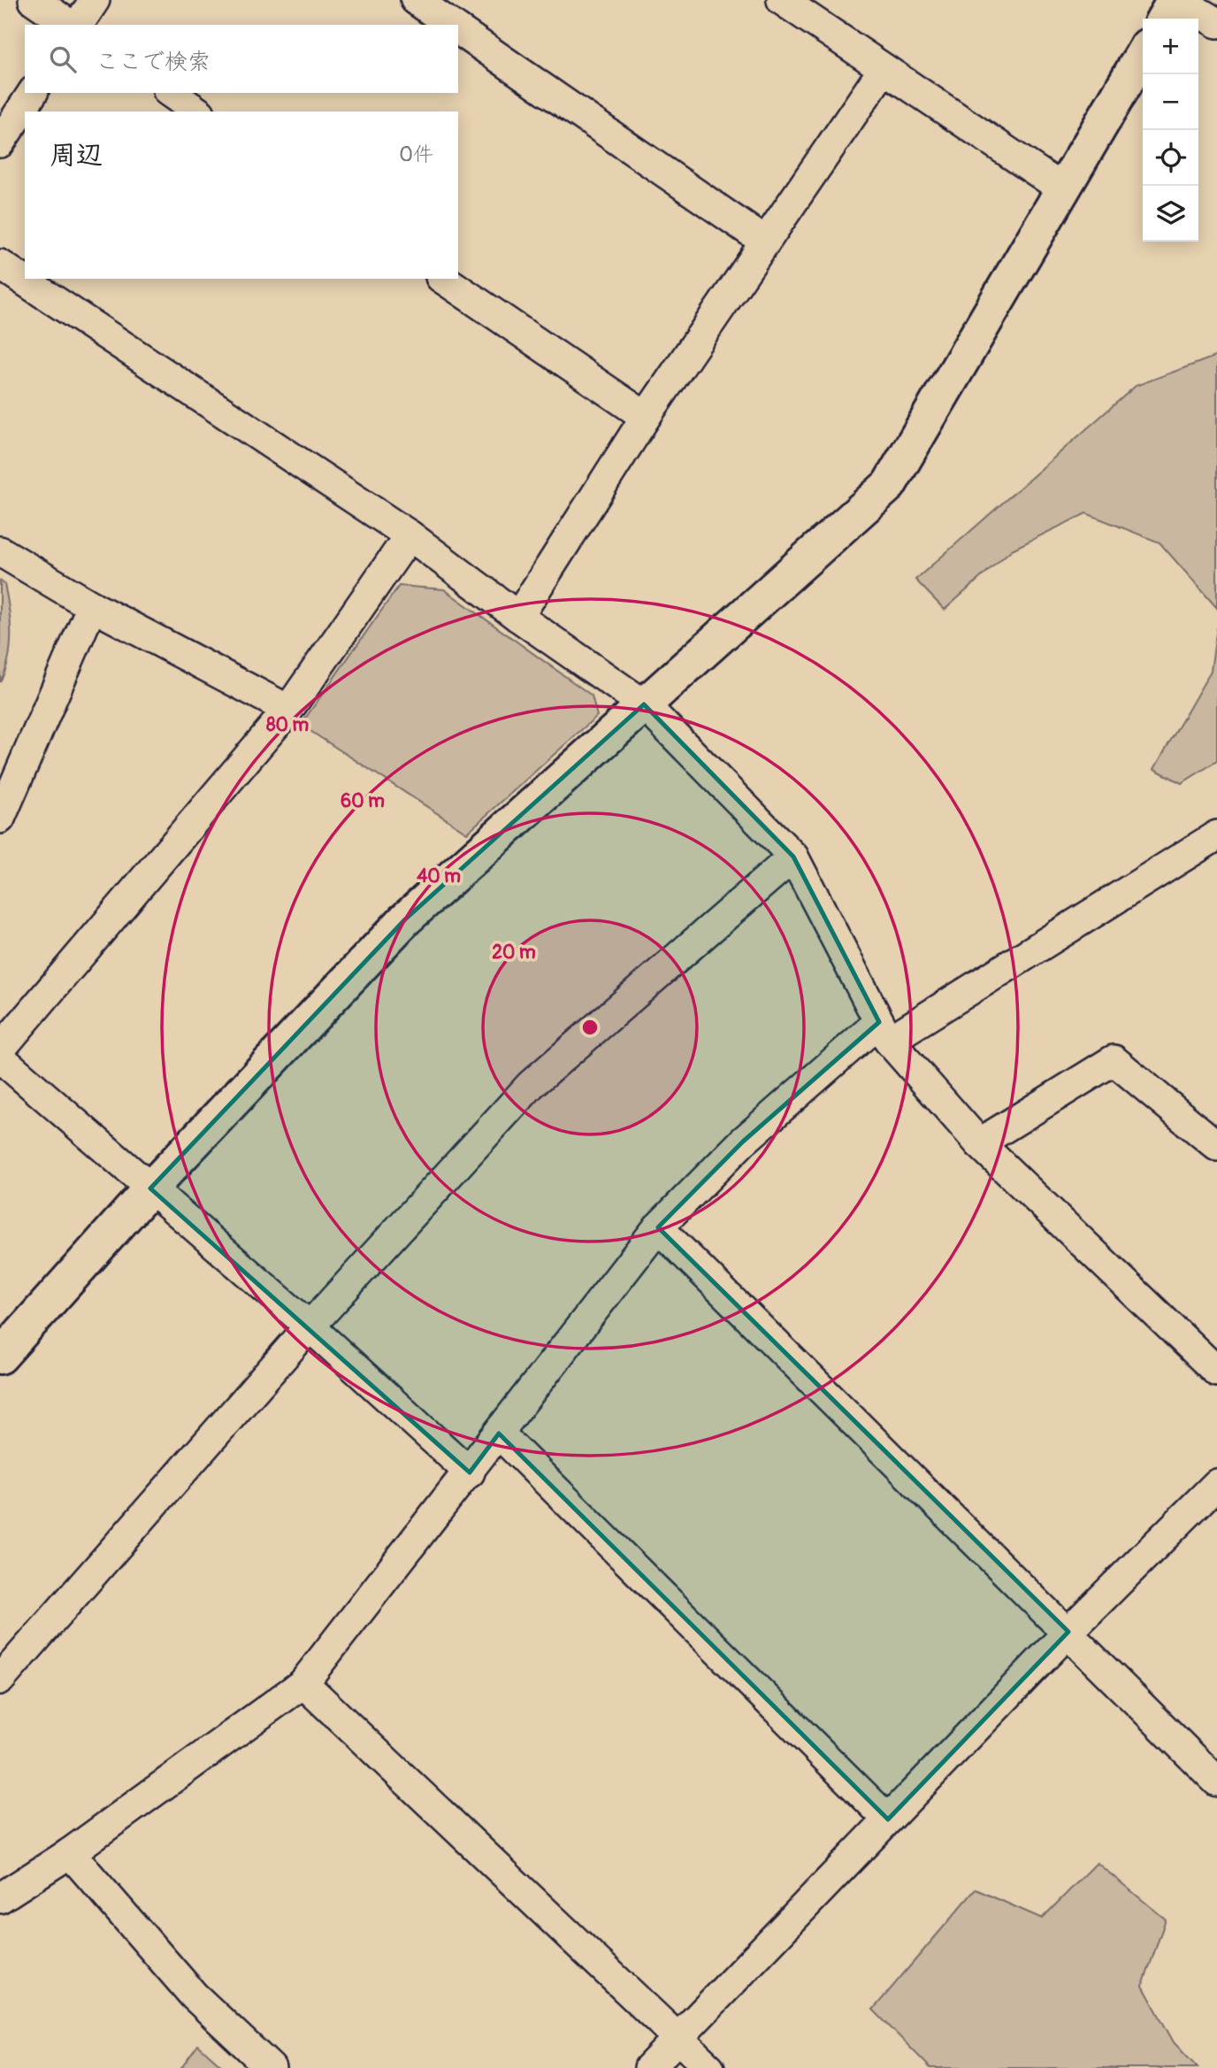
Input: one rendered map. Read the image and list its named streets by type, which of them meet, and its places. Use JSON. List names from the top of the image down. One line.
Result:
{"page":{"map_buttons":["+","−"],"search":"ここで検索","heading":["周辺","0件"]},"rings":["80 m","60 m","40 m","20 m"]}
